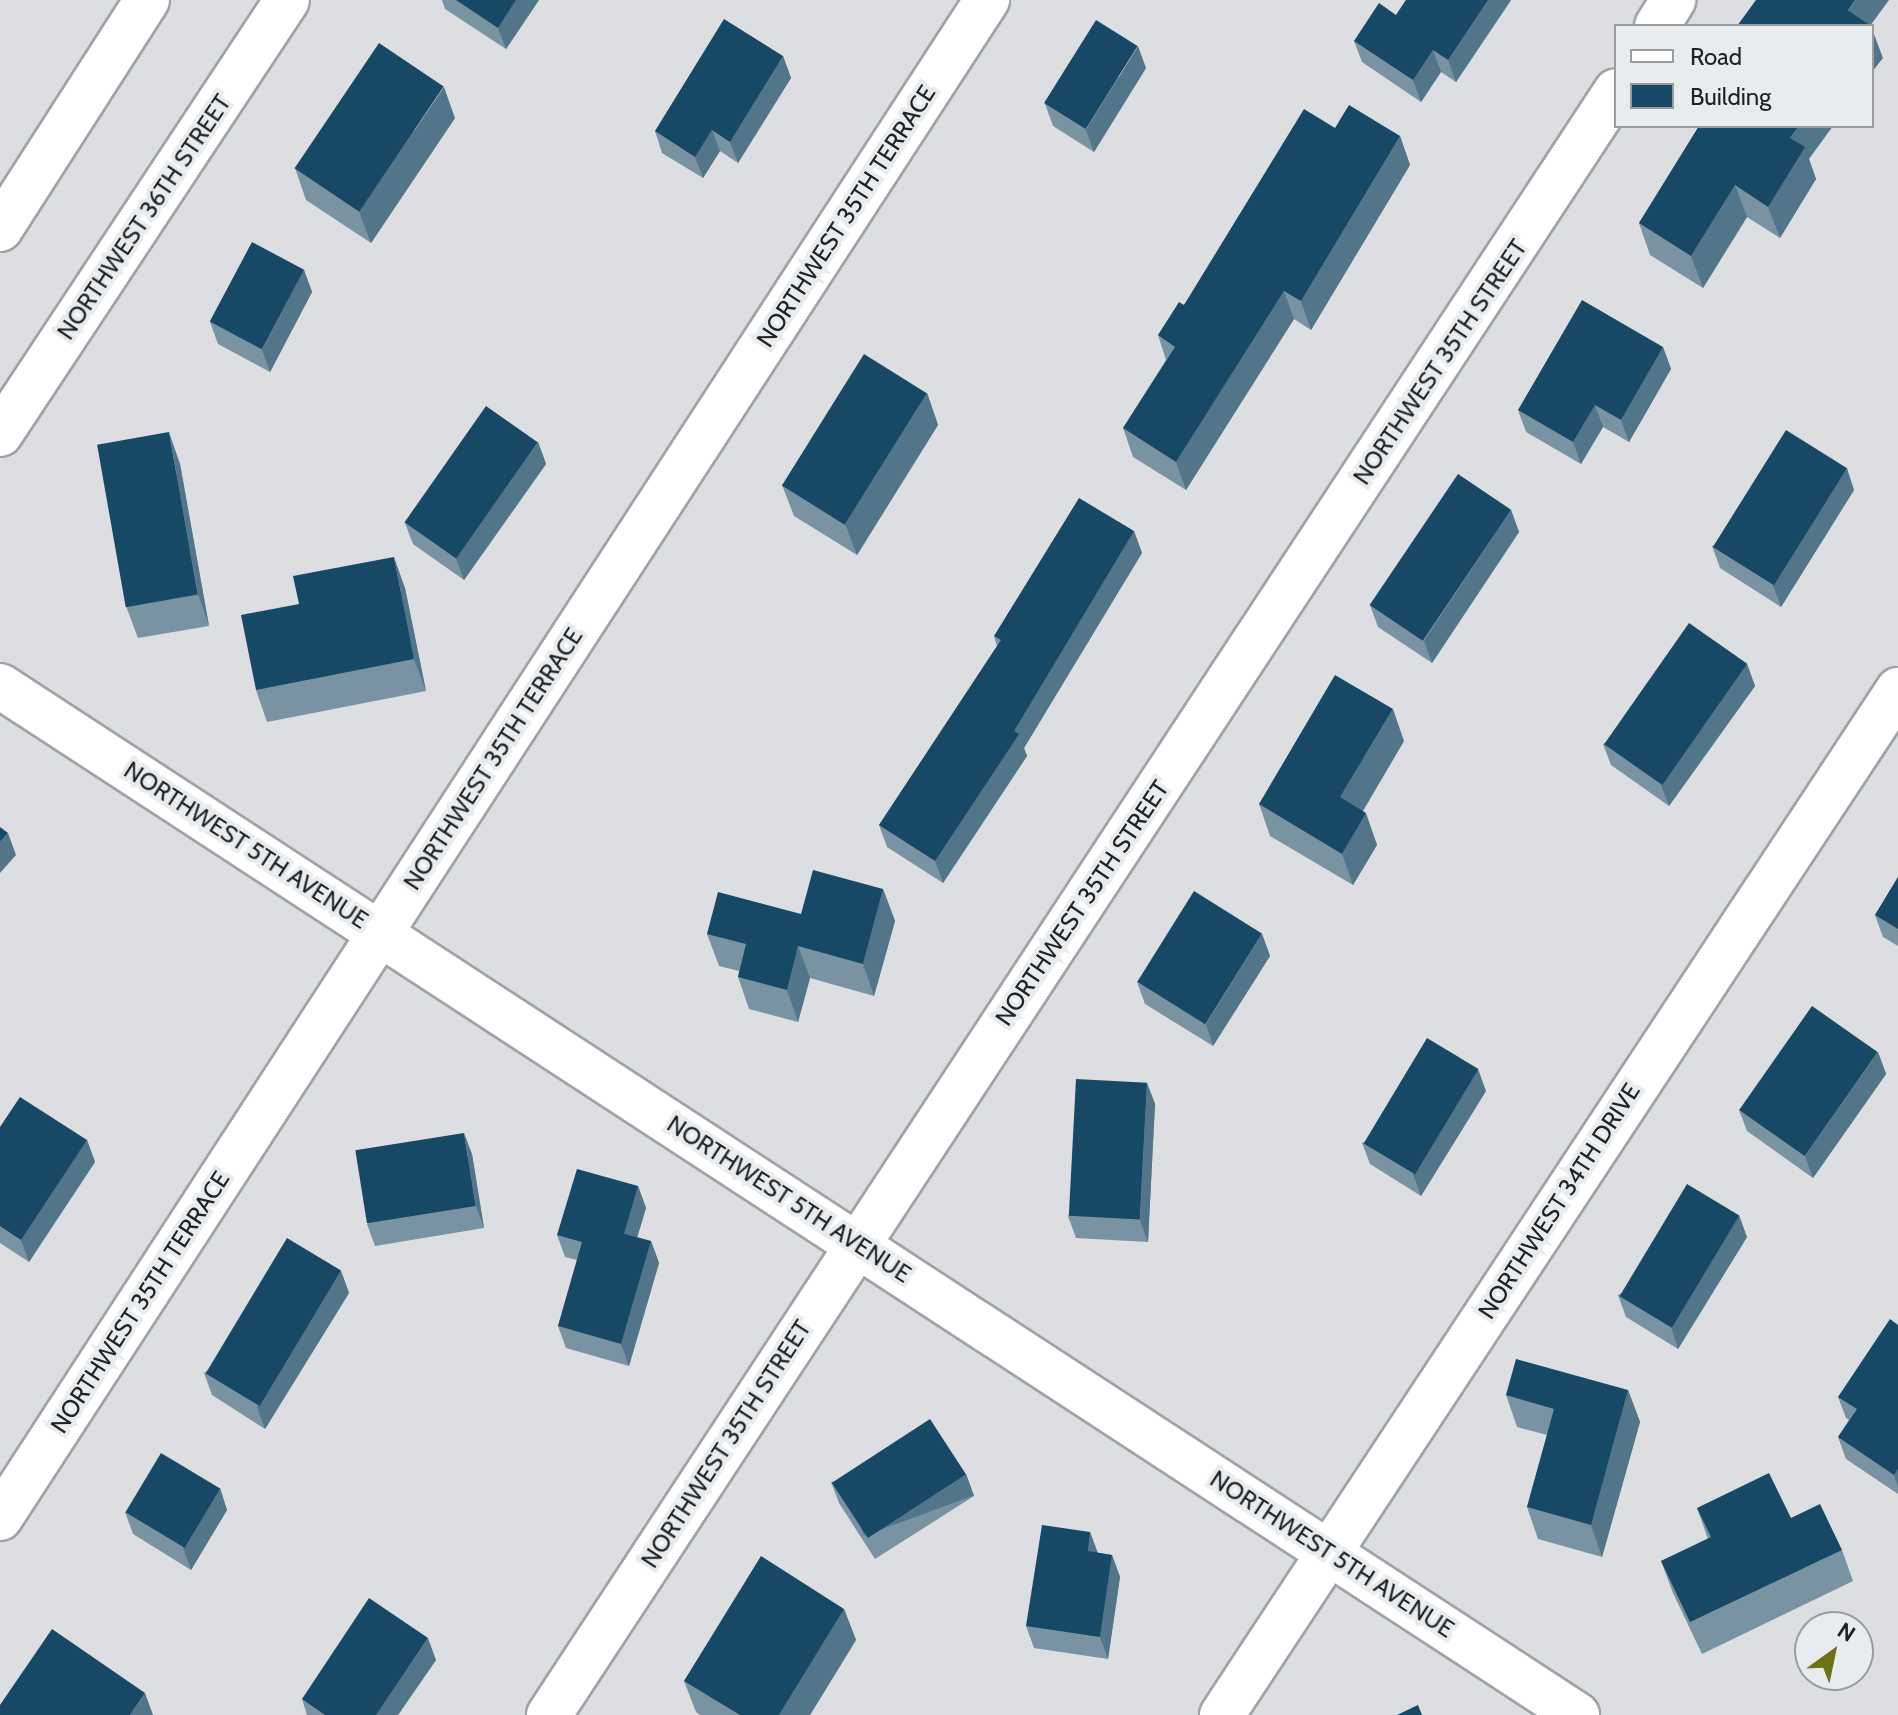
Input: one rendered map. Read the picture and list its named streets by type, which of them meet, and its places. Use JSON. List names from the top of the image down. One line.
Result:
{"streets":{"street":["NORTHWEST 35TH TERRACE","NORTHWEST 36TH STREET","NORTHWEST 35TH STREET","NORTHWEST 5TH AVENUE","NORTHWEST 34TH DRIVE"]},"crossings":[["NORTHWEST 35TH TERRACE","NORTHWEST 5TH AVENUE"],["NORTHWEST 35TH STREET","NORTHWEST 5TH AVENUE"],["NORTHWEST 5TH AVENUE","NORTHWEST 34TH DRIVE"]],"legend":["Road","Building"],"north":"top right"}
